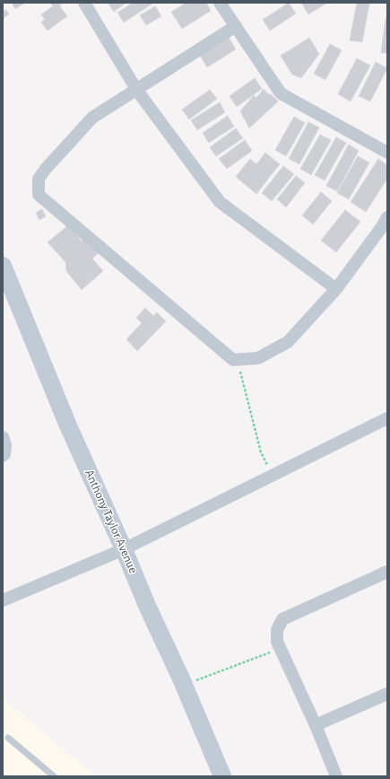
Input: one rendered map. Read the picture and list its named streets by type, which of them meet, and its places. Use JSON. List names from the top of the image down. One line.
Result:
{"streets":{"main road":["Anthony Taylor Avenue"]}}
